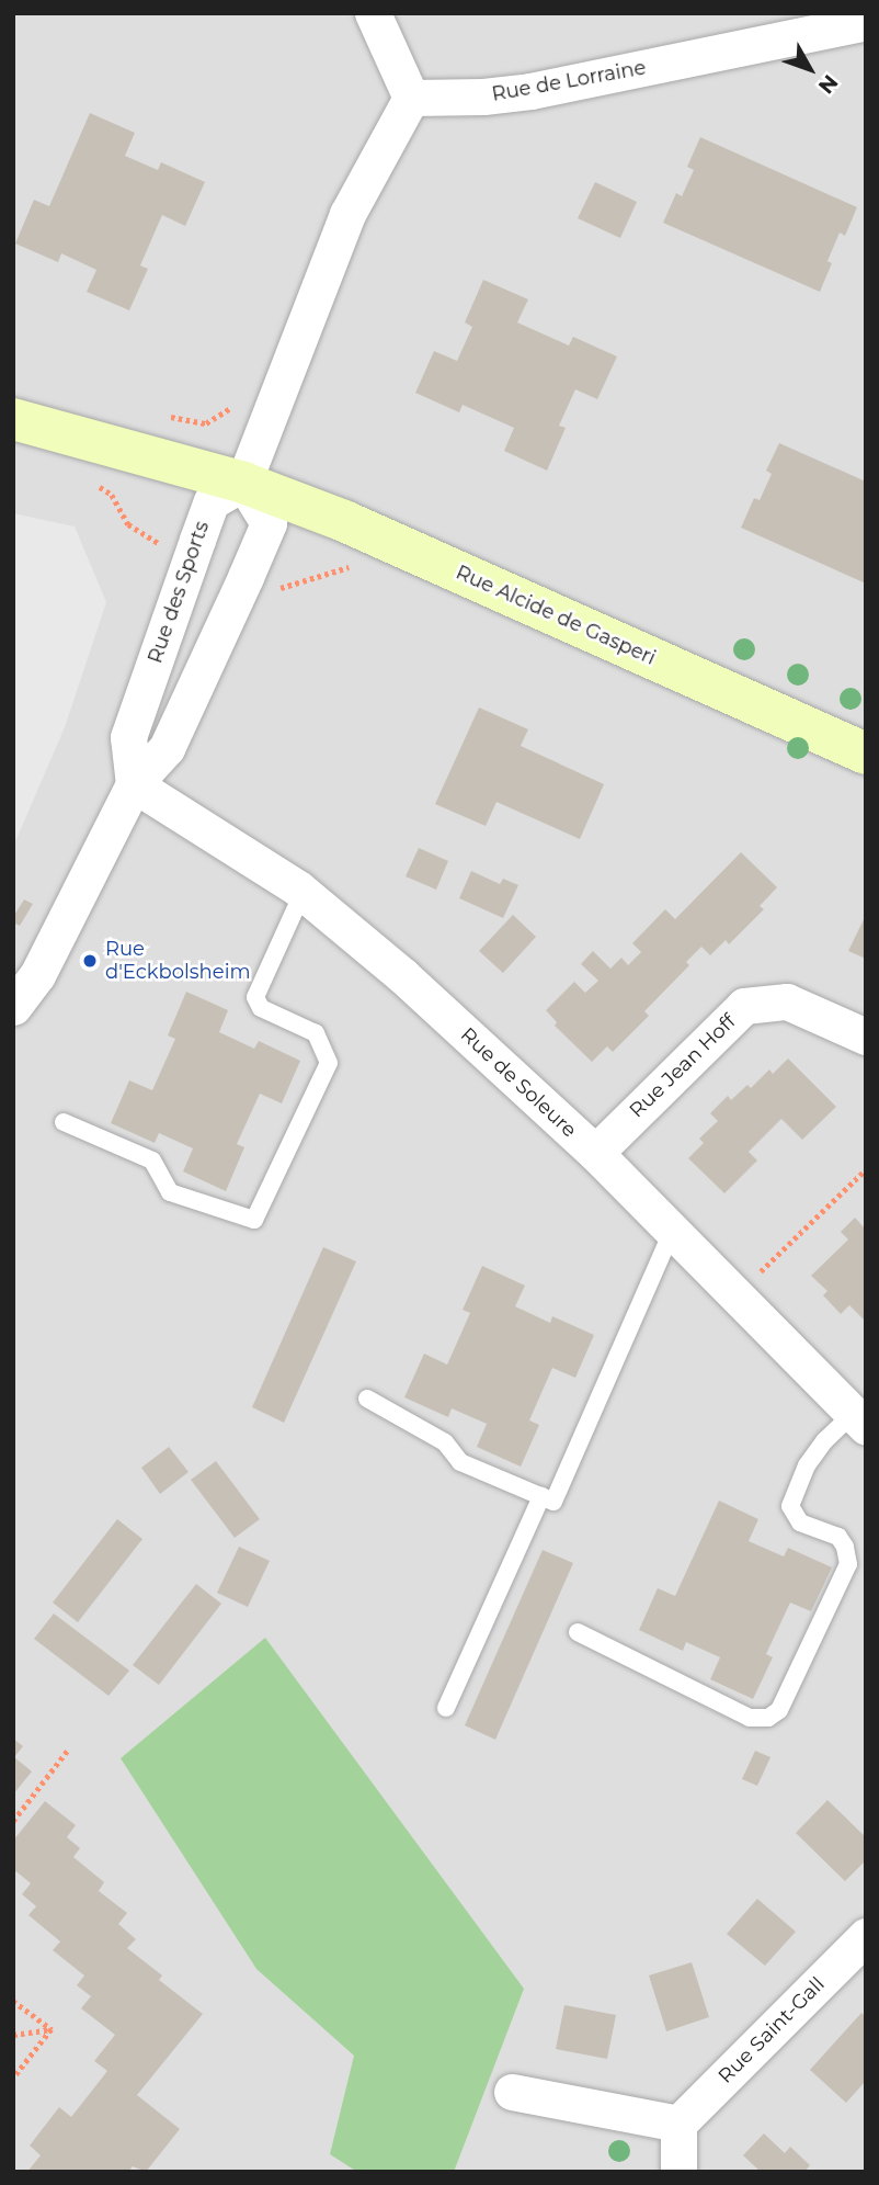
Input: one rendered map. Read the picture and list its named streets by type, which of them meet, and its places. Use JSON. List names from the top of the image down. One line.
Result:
{"streets":{"main road":["Rue Alcide de Gasperi"],"street":["Rue de Lorraine","Rue des Sports","Rue Jean Hoff","Rue de Soleure","Rue Saint-Gall"]},"crossings":[["Rue des Sports","Rue Alcide de Gasperi"],["Rue des Sports","Rue de Soleure"],["Rue Jean Hoff","Rue de Soleure"]],"places":["Rue d'Eckbolsheim"],"north":"bottom right"}
